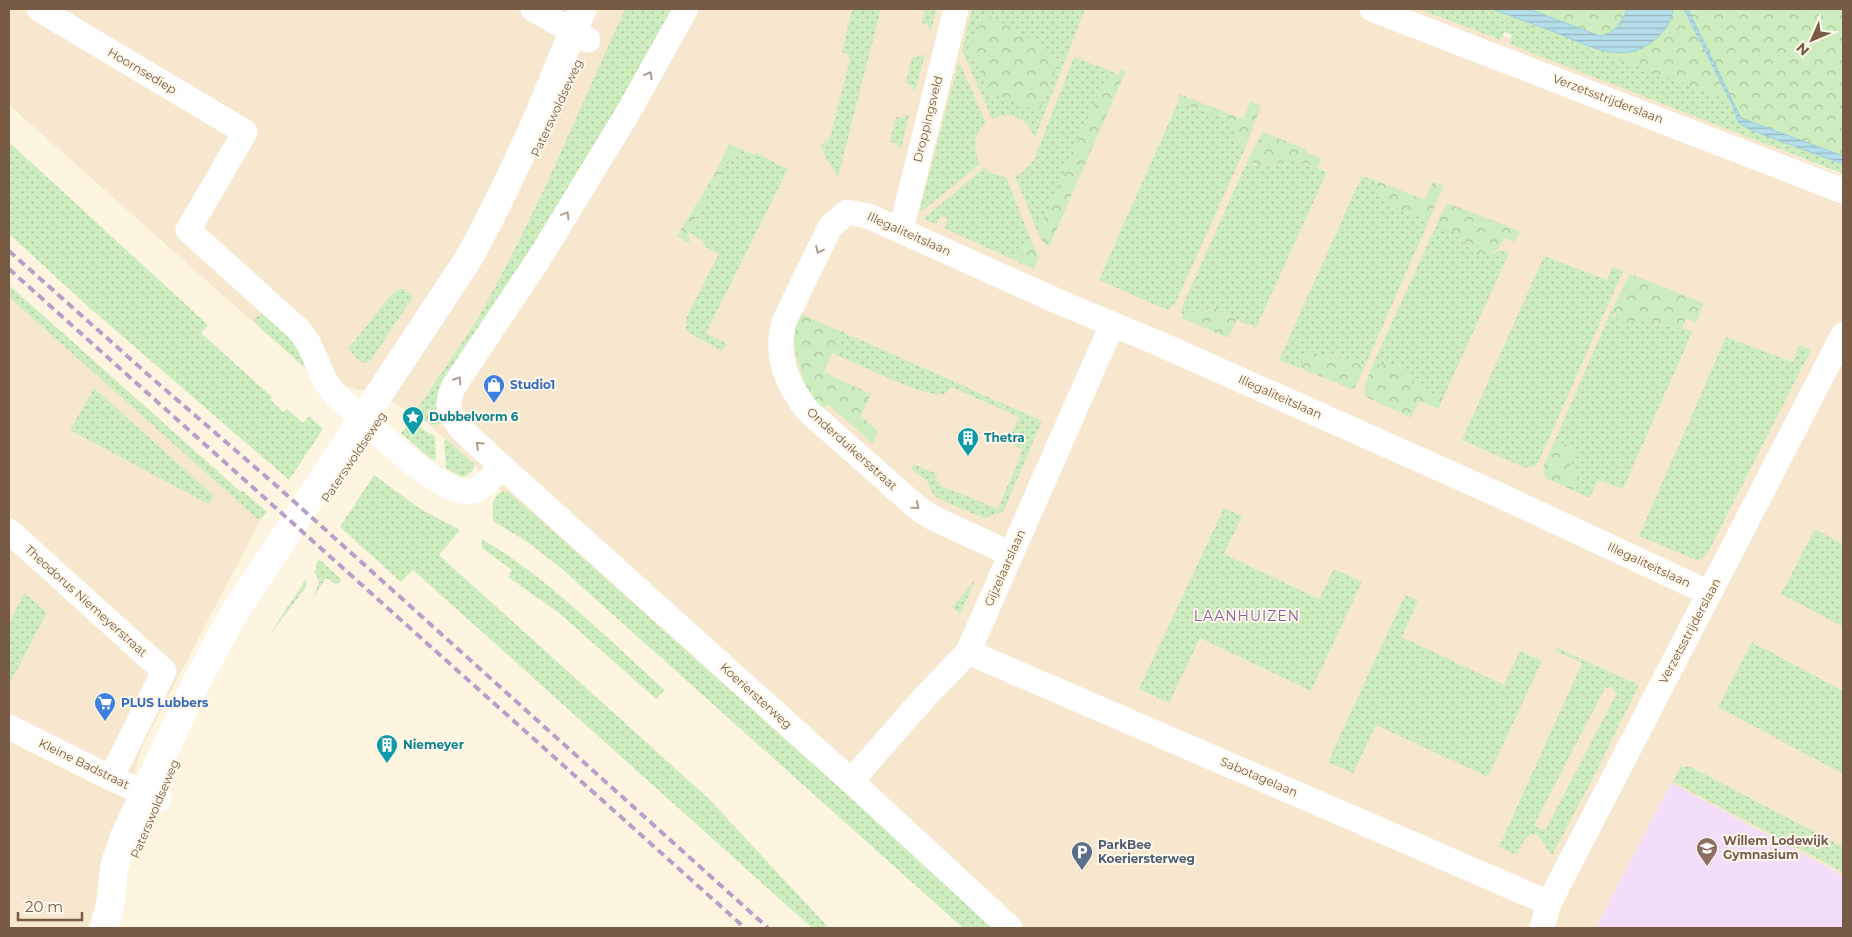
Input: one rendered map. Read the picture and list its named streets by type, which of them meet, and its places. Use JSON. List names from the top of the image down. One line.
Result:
{"streets":{"main road":["Paterswoldseweg"],"street":["Hoornsediep","Verzetsstrijderslaan","Droppingsveld","Illegaliteitslaan","Onderduikersstraat","Gijzelaarslaan","Theodorus Niemeyerstraat","Koeriersterweg","Kleine Badstraat","Sabotagelaan"]},"crossings":[["Hoornsediep","Koeriersterweg"],["Verzetsstrijderslaan","Illegaliteitslaan"],["Verzetsstrijderslaan","Sabotagelaan"],["Paterswoldseweg","Kleine Badstraat"],["Droppingsveld","Illegaliteitslaan"],["Illegaliteitslaan","Onderduikersstraat"],["Illegaliteitslaan","Gijzelaarslaan"],["Onderduikersstraat","Gijzelaarslaan"],["Gijzelaarslaan","Koeriersterweg"],["Gijzelaarslaan","Sabotagelaan"],["Theodorus Niemeyerstraat","Kleine Badstraat"]],"one_way":["Koeriersterweg"],"districts":["LAANHUIZEN"],"places":{"shop":["Studio1"],"place":["Dubbelvorm 6"],"building":["Thetra","Niemeyer"],"supermarket":["PLUS Lubbers"],"school or university":["Willem Lodewijk Gymnasium"],"parking":["ParkBee Koeriersterweg"]},"scale_bar":"20 m","north":"bottom left"}
